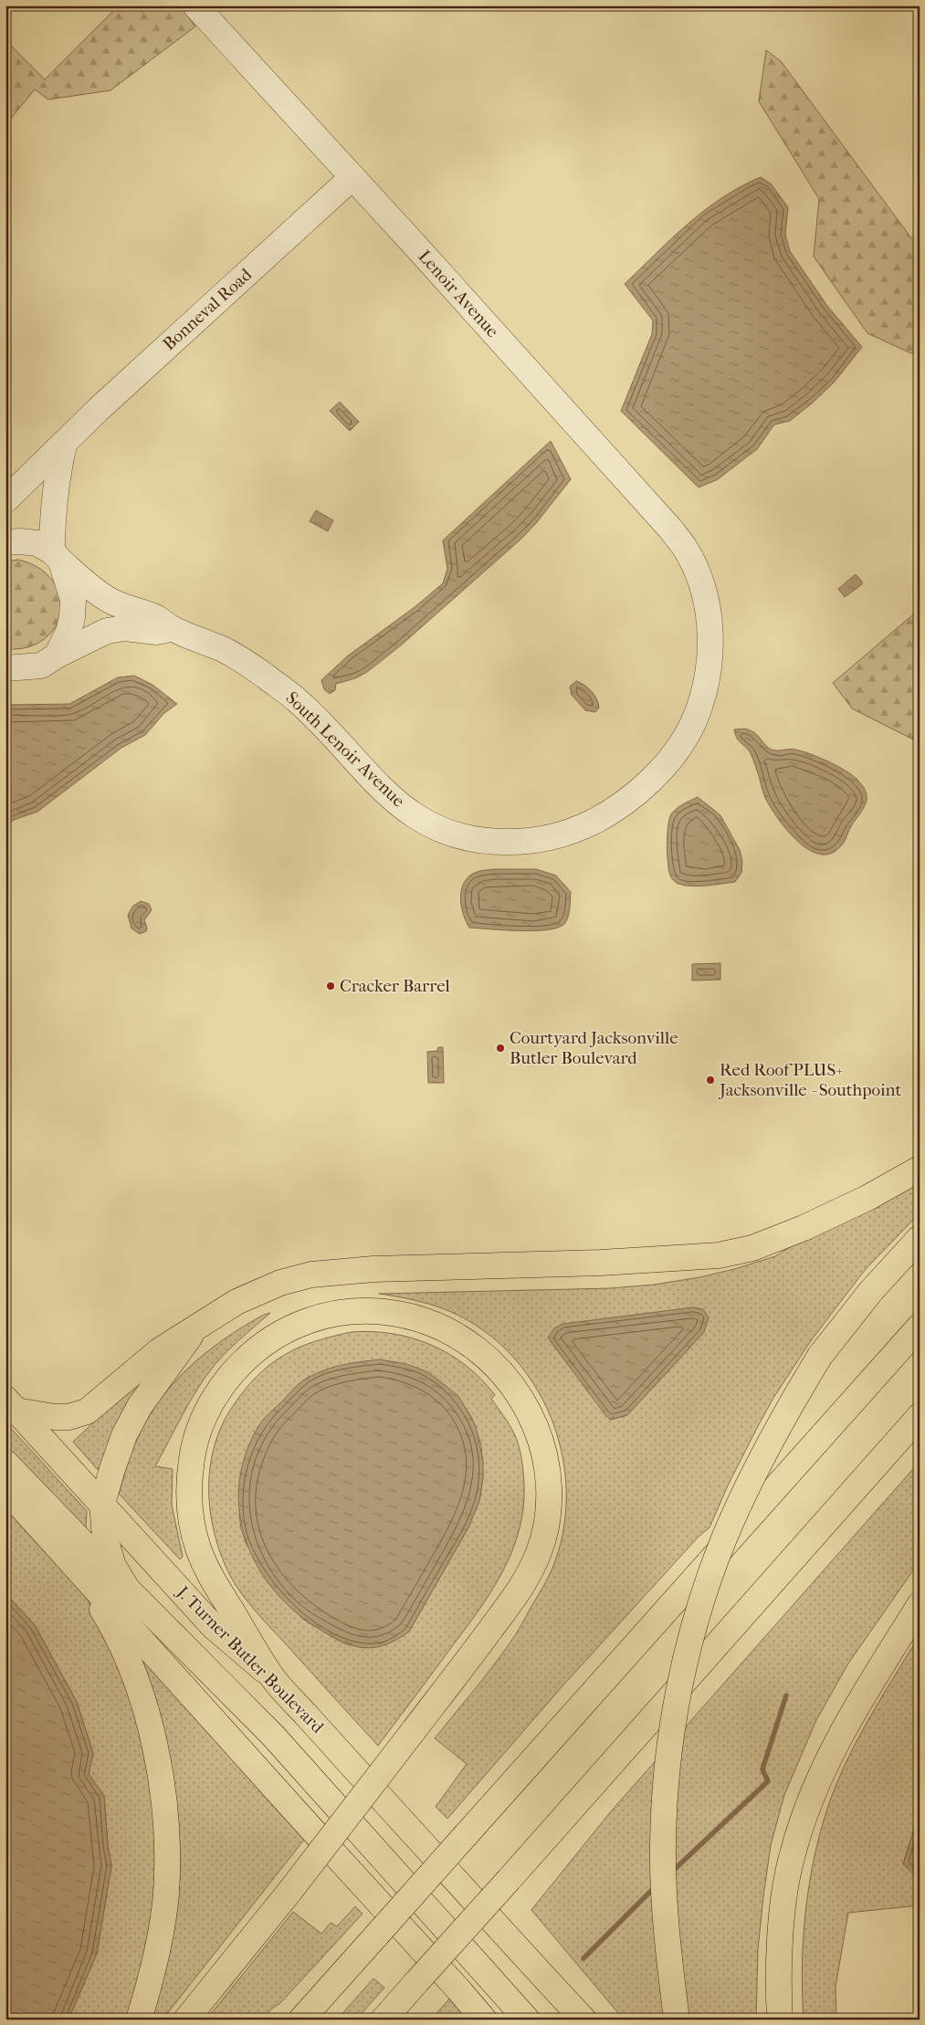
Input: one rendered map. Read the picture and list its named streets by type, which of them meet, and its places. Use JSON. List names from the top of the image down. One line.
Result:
{"streets":{"main road":["J. Turner Butler Boulevard"],"street":["Lenoir Avenue","Bonneval Road","South Lenoir Avenue"]},"crossings":[["Lenoir Avenue","Bonneval Road"],["Lenoir Avenue","South Lenoir Avenue"]],"places":["Cracker Barrel","Courtyard Jacksonville Butler Boulevard","Red Roof PLUS+ Jacksonville - Southpoint"]}
